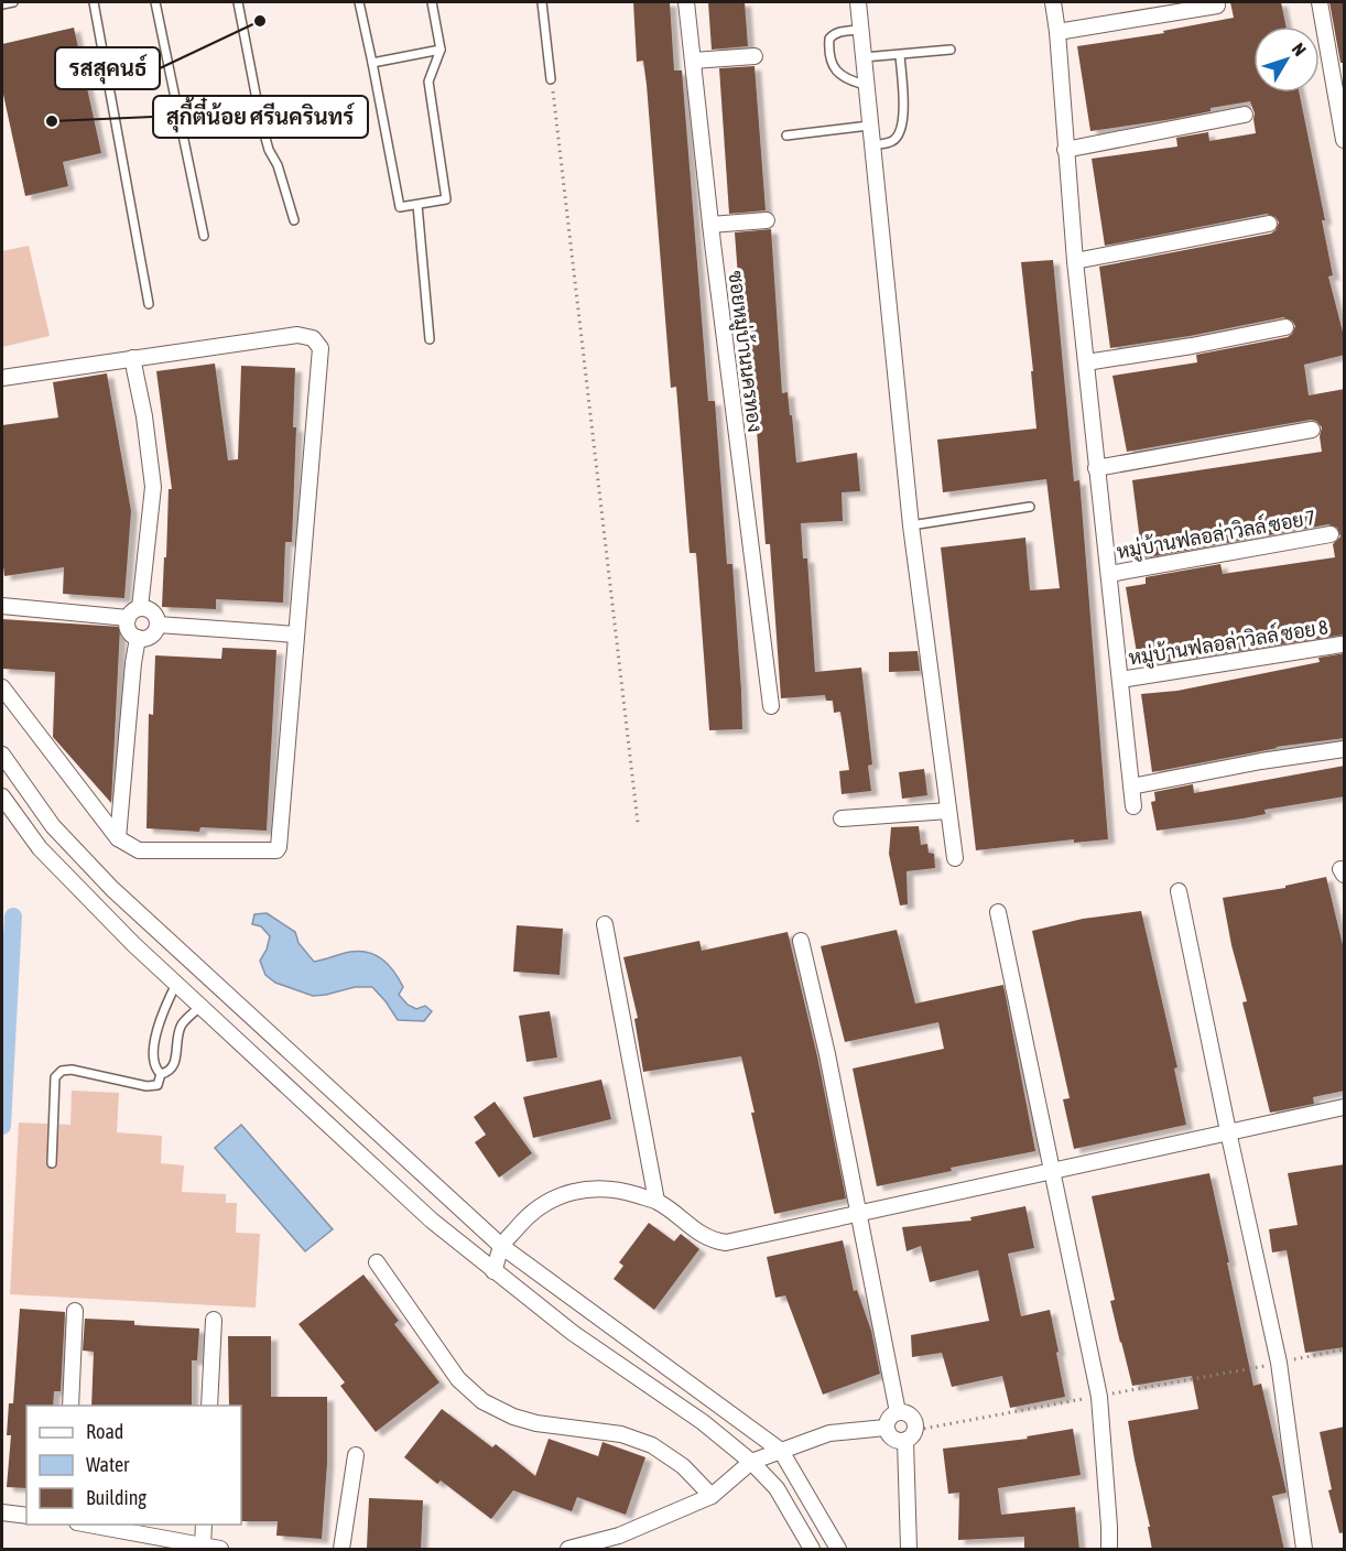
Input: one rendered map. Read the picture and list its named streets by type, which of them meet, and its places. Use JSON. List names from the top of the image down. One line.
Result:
{"streets":{"street":["ซอยหมู่บ้านนครทอง","หมู่บ้านฟลอล่าวิลล์ ซอย 7","หมู่บ้านฟลอล่าวิลล์ ซอย 8"]},"places":["รสสุคนธ์","สุกี้ตี๋น้อย ศรีนครินทร์"],"legend":["Road","Water","Building"],"north":"top right"}
